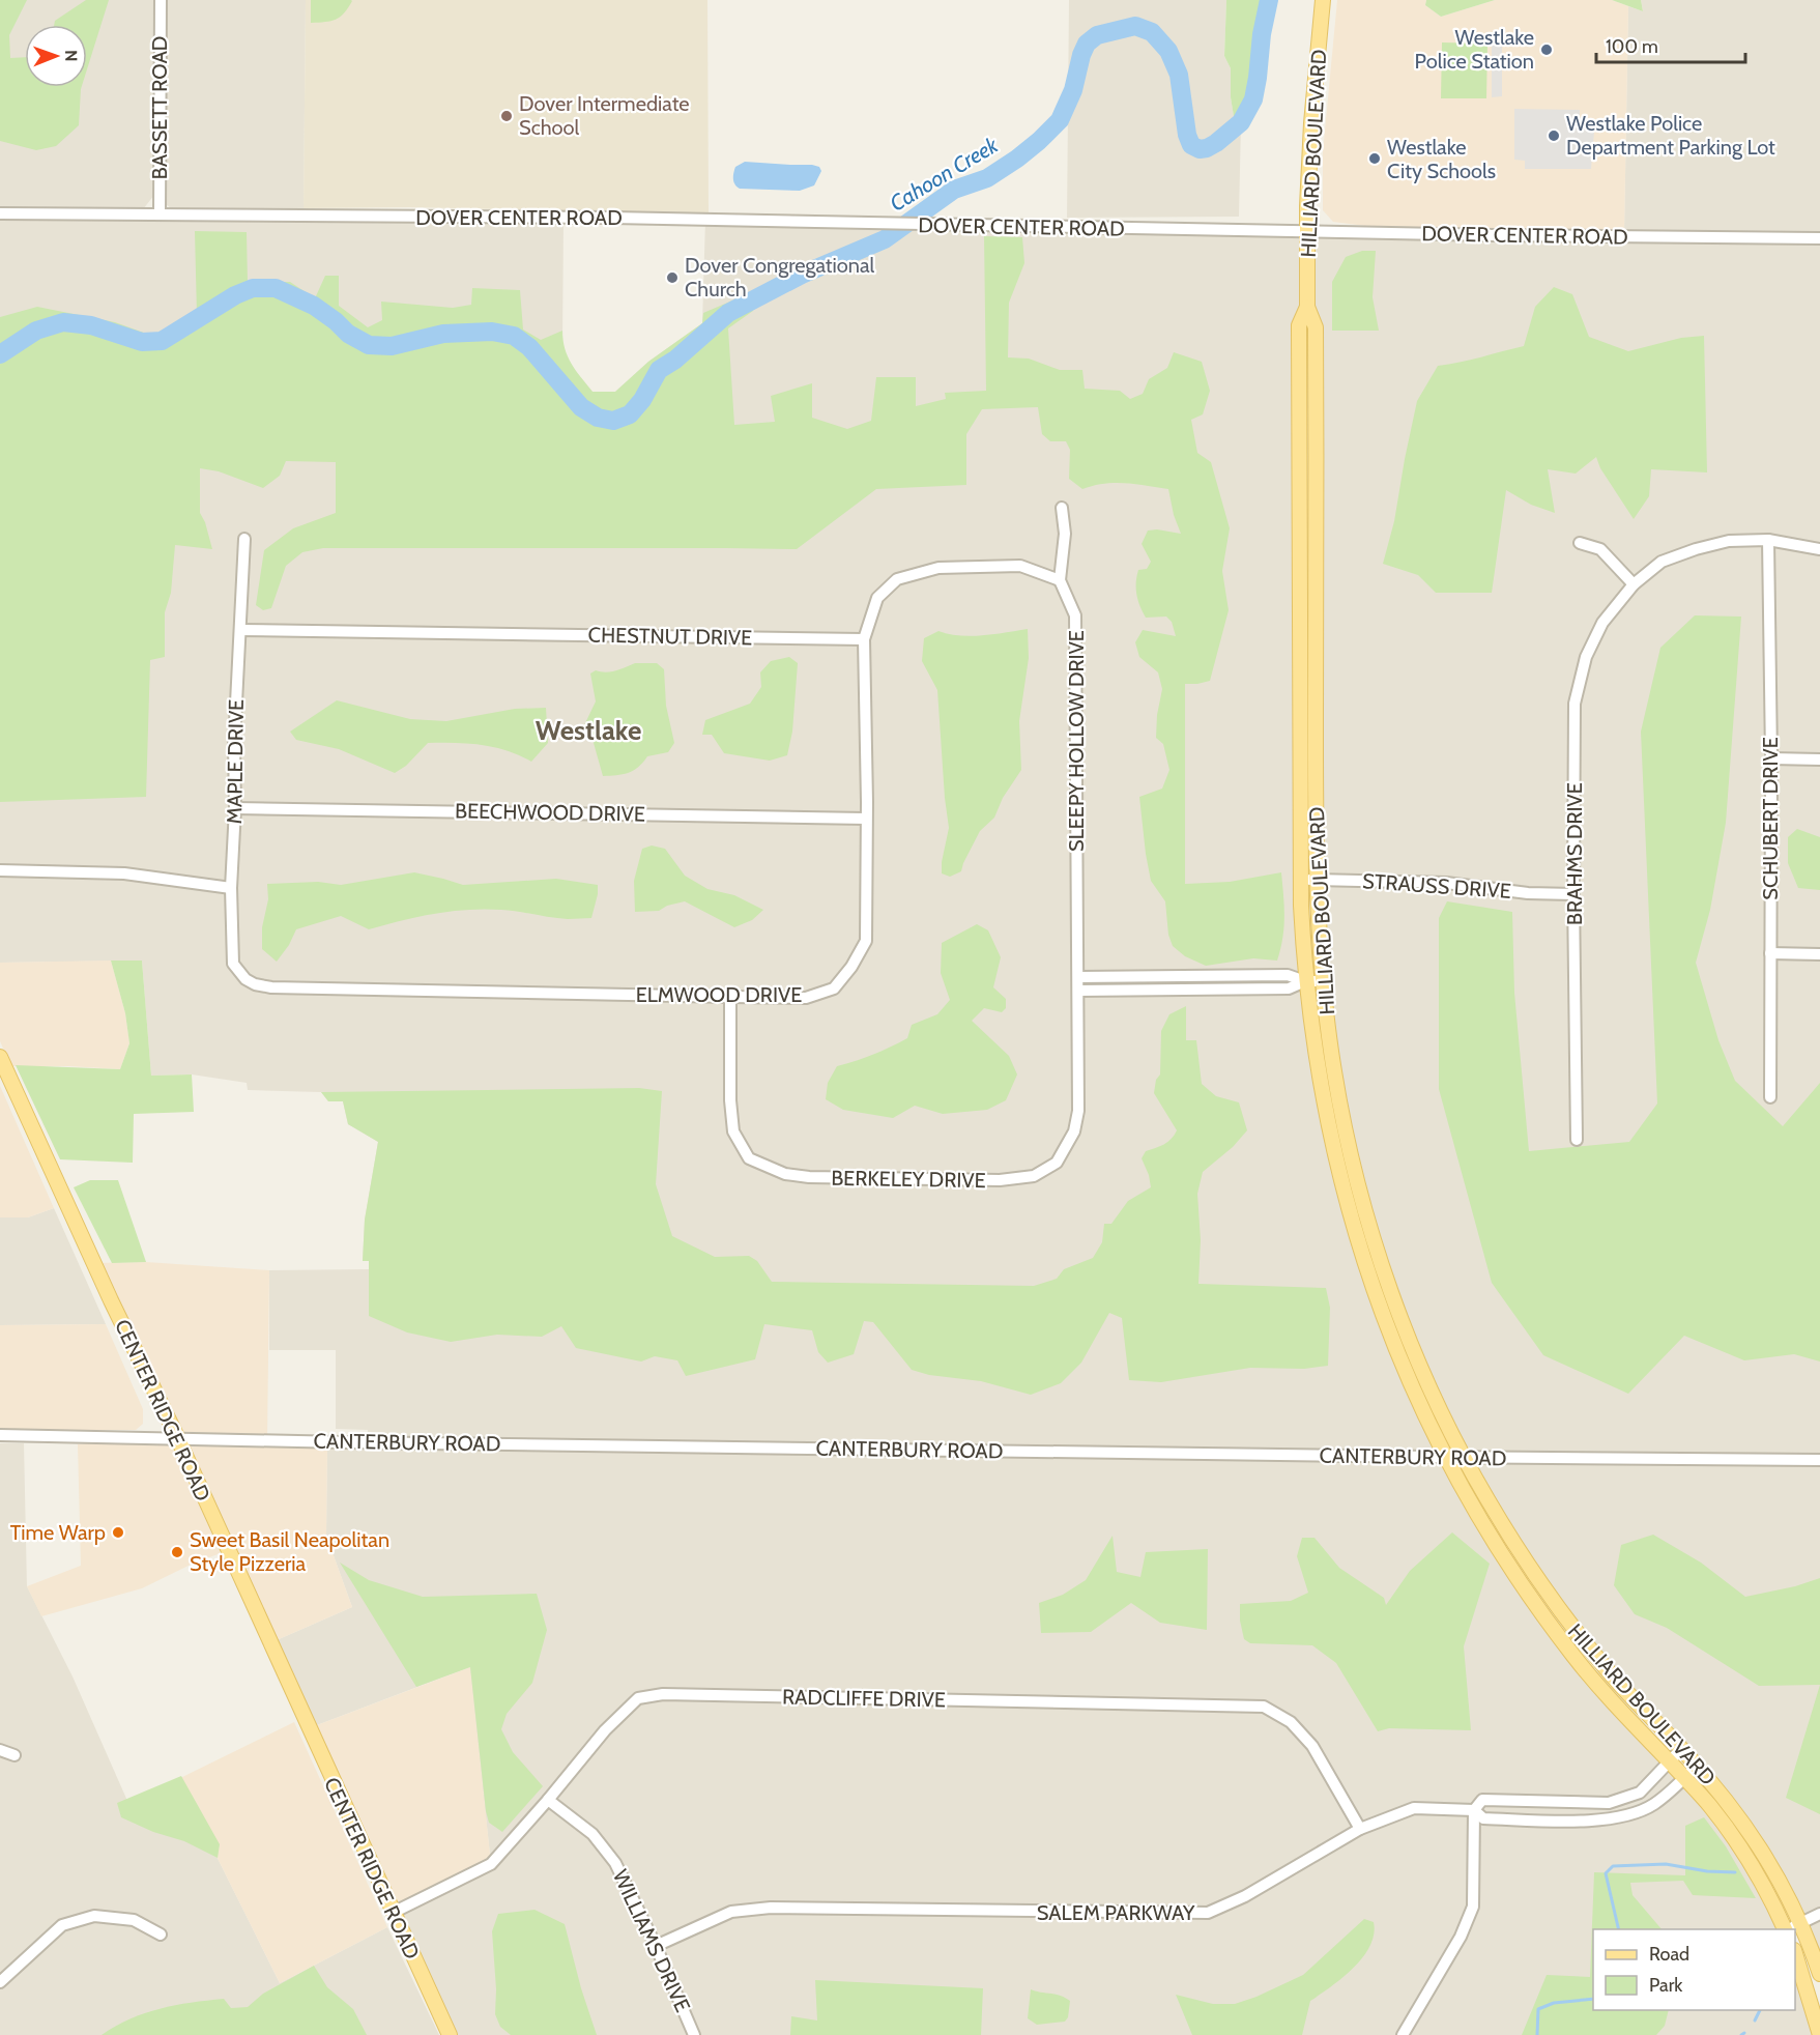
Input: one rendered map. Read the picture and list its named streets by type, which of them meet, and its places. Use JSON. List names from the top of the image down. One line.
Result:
{"streets":{"main road":["HILLIARD BOULEVARD","CENTER RIDGE ROAD"],"street":["BASSETT ROAD","DOVER CENTER ROAD","CHESTNUT DRIVE","SLEEPY HOLLOW DRIVE","MAPLE DRIVE","BEECHWOOD DRIVE","SCHUBERT DRIVE","BRAHMS DRIVE","STRAUSS DRIVE","ELMWOOD DRIVE","BERKELEY DRIVE","CANTERBURY ROAD","RADCLIFFE DRIVE","SALEM PARKWAY","WILLIAMS DRIVE"]},"crossings":[["BASSETT ROAD","DOVER CENTER ROAD"],["HILLIARD BOULEVARD","DOVER CENTER ROAD"],["HILLIARD BOULEVARD","STRAUSS DRIVE"],["HILLIARD BOULEVARD","CANTERBURY ROAD"],["HILLIARD BOULEVARD","SALEM PARKWAY"],["CHESTNUT DRIVE","MAPLE DRIVE"],["CHESTNUT DRIVE","ELMWOOD DRIVE"],["SLEEPY HOLLOW DRIVE","BERKELEY DRIVE"],["MAPLE DRIVE","BEECHWOOD DRIVE"],["MAPLE DRIVE","ELMWOOD DRIVE"],["BEECHWOOD DRIVE","ELMWOOD DRIVE"],["SCHUBERT DRIVE","BRAHMS DRIVE"],["BRAHMS DRIVE","STRAUSS DRIVE"],["ELMWOOD DRIVE","BERKELEY DRIVE"],["CENTER RIDGE ROAD","CANTERBURY ROAD"],["CENTER RIDGE ROAD","RADCLIFFE DRIVE"],["RADCLIFFE DRIVE","SALEM PARKWAY"],["RADCLIFFE DRIVE","WILLIAMS DRIVE"],["SALEM PARKWAY","WILLIAMS DRIVE"]],"districts":["Westlake"],"water":["Cahoon Creek"],"places":["Westlake Police Station","Dover Intermediate School","Westlake Police Department Parking Lot","Westlake City Schools","Dover Congregational Church","Time Warp","Sweet Basil Neapolitan Style Pizzeria"],"legend":["Road","Park"],"scale_bar":"100 m","north":"right"}
